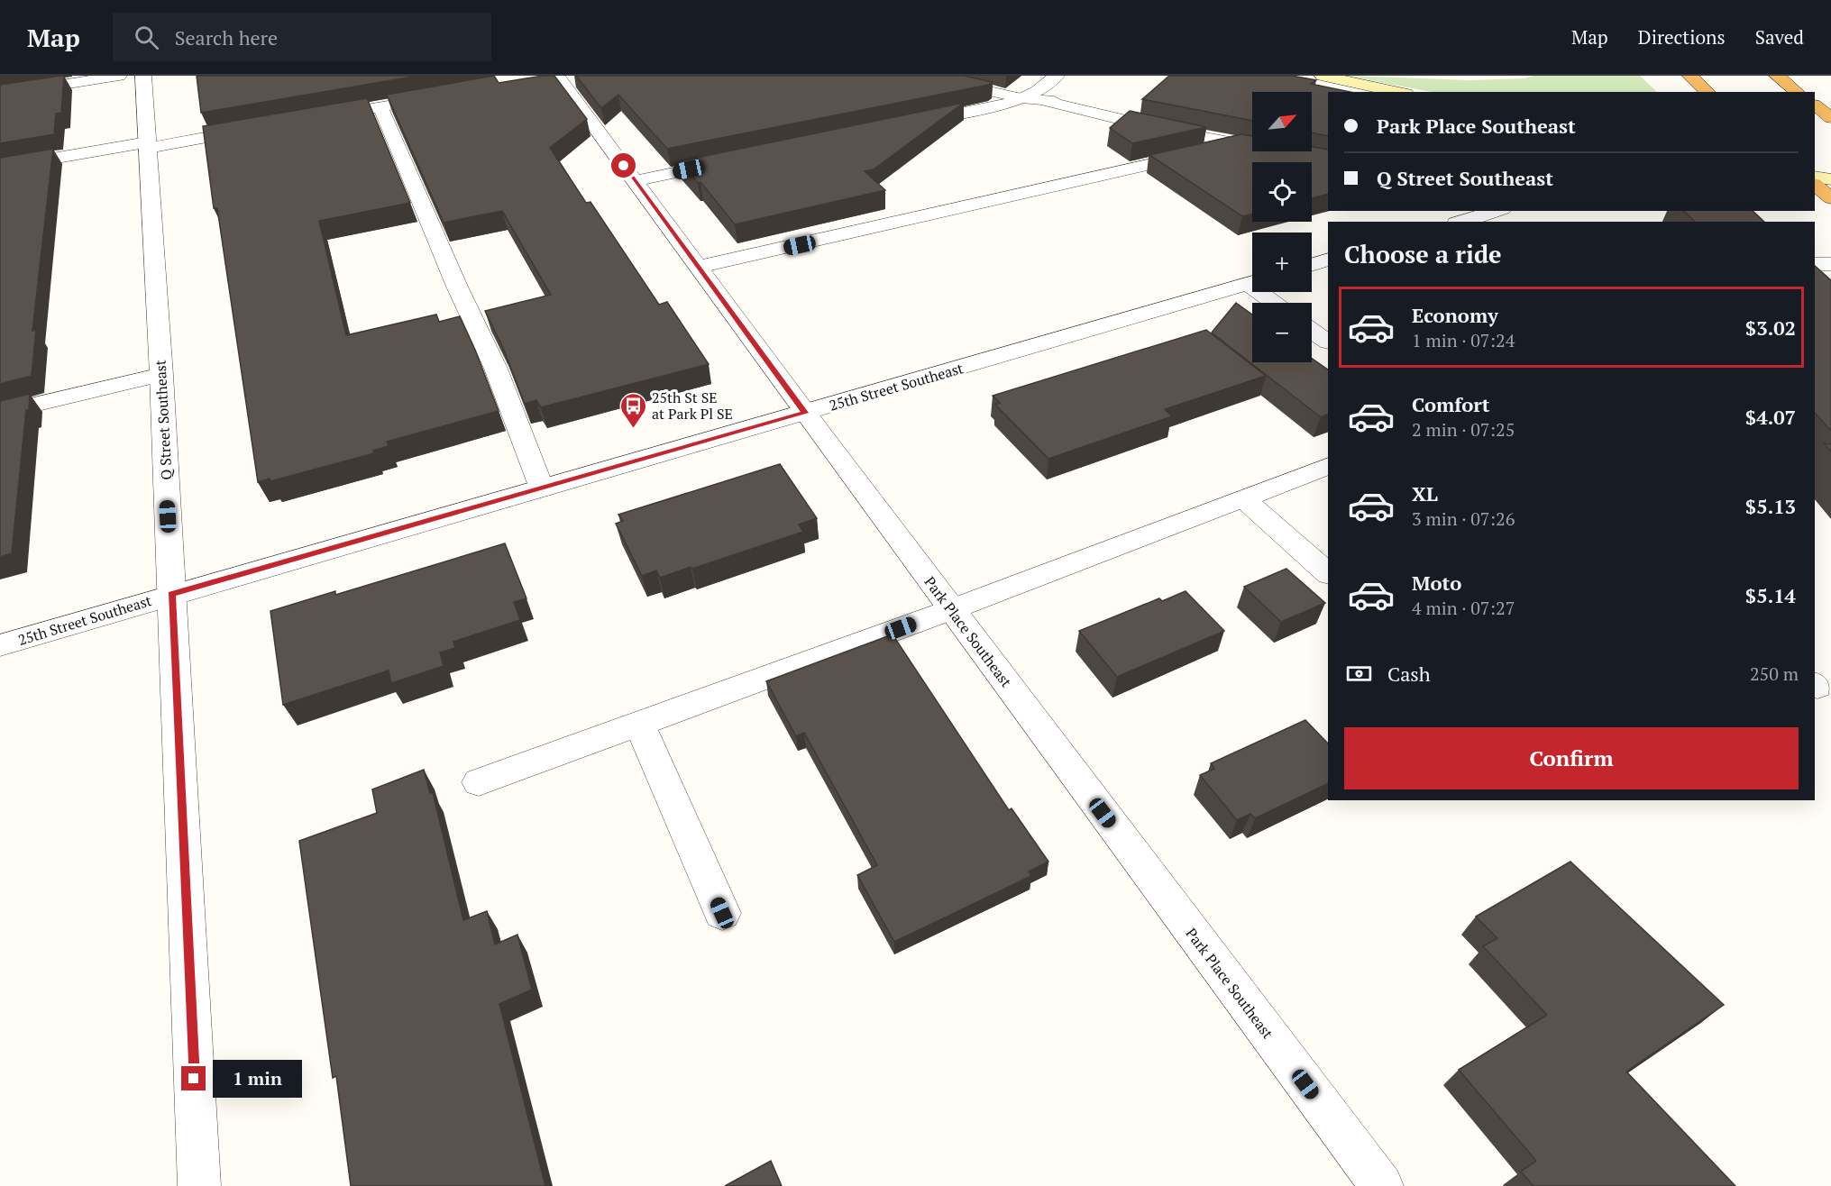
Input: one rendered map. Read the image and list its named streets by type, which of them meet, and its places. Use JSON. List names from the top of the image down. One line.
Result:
{"streets":{"street":["25th Street Southeast","Q Street Southeast","Park Place Southeast"]},"crossings":[["25th Street Southeast","Q Street Southeast"],["25th Street Southeast","Park Place Southeast"]],"places":{"bus stop":["25th St SE at Park Pl SE"]},"north":"top right","page":{"header":"Map","search":"Search here","nav":["Map","Directions","Saved"],"map_buttons":["+","−"],"banner":["Park Place Southeast","Q Street Southeast"],"heading":"Choose a ride","list":[{"name":"Economy","note":"1 min · 07:24","value":"$3.02"},{"name":"Comfort","note":"2 min · 07:25","value":"$4.07"},{"name":"XL","note":"3 min · 07:26","value":"$5.13"},{"name":"Moto","note":"4 min · 07:27","value":"$5.14"}],"pay":["Cash","250 m"],"buttons":"Confirm","bubble":"1 min"}}
